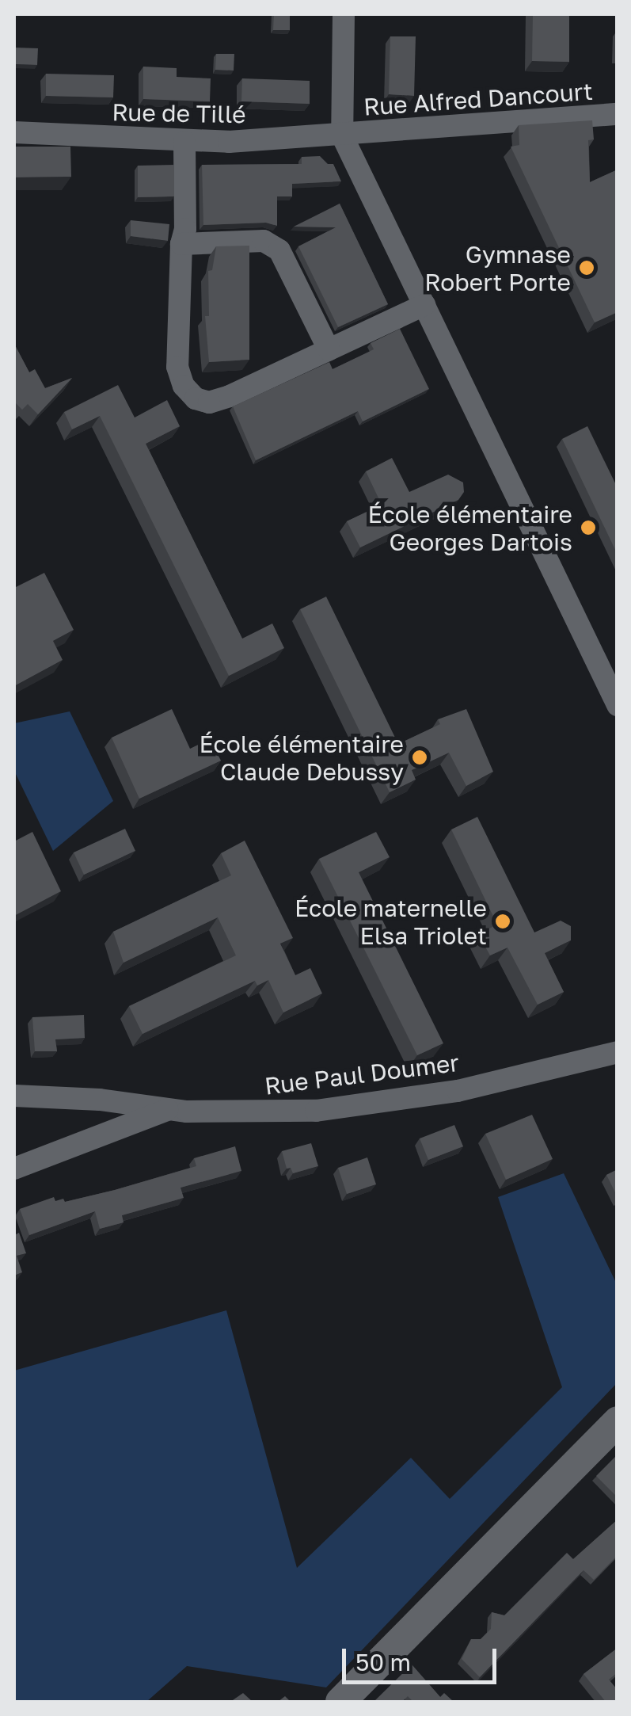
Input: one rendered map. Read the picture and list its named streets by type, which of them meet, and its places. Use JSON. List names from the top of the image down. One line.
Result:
{"streets":{"street":["Rue Alfred Dancourt","Rue de Tillé","Rue Paul Doumer"]},"crossings":[["Rue Alfred Dancourt","Rue de Tillé"]],"places":["Gymnase Robert Porte","École élémentaire Georges Dartois","École élémentaire Claude Debussy","École maternelle Elsa Triolet"],"scale_bar":"50 m"}
